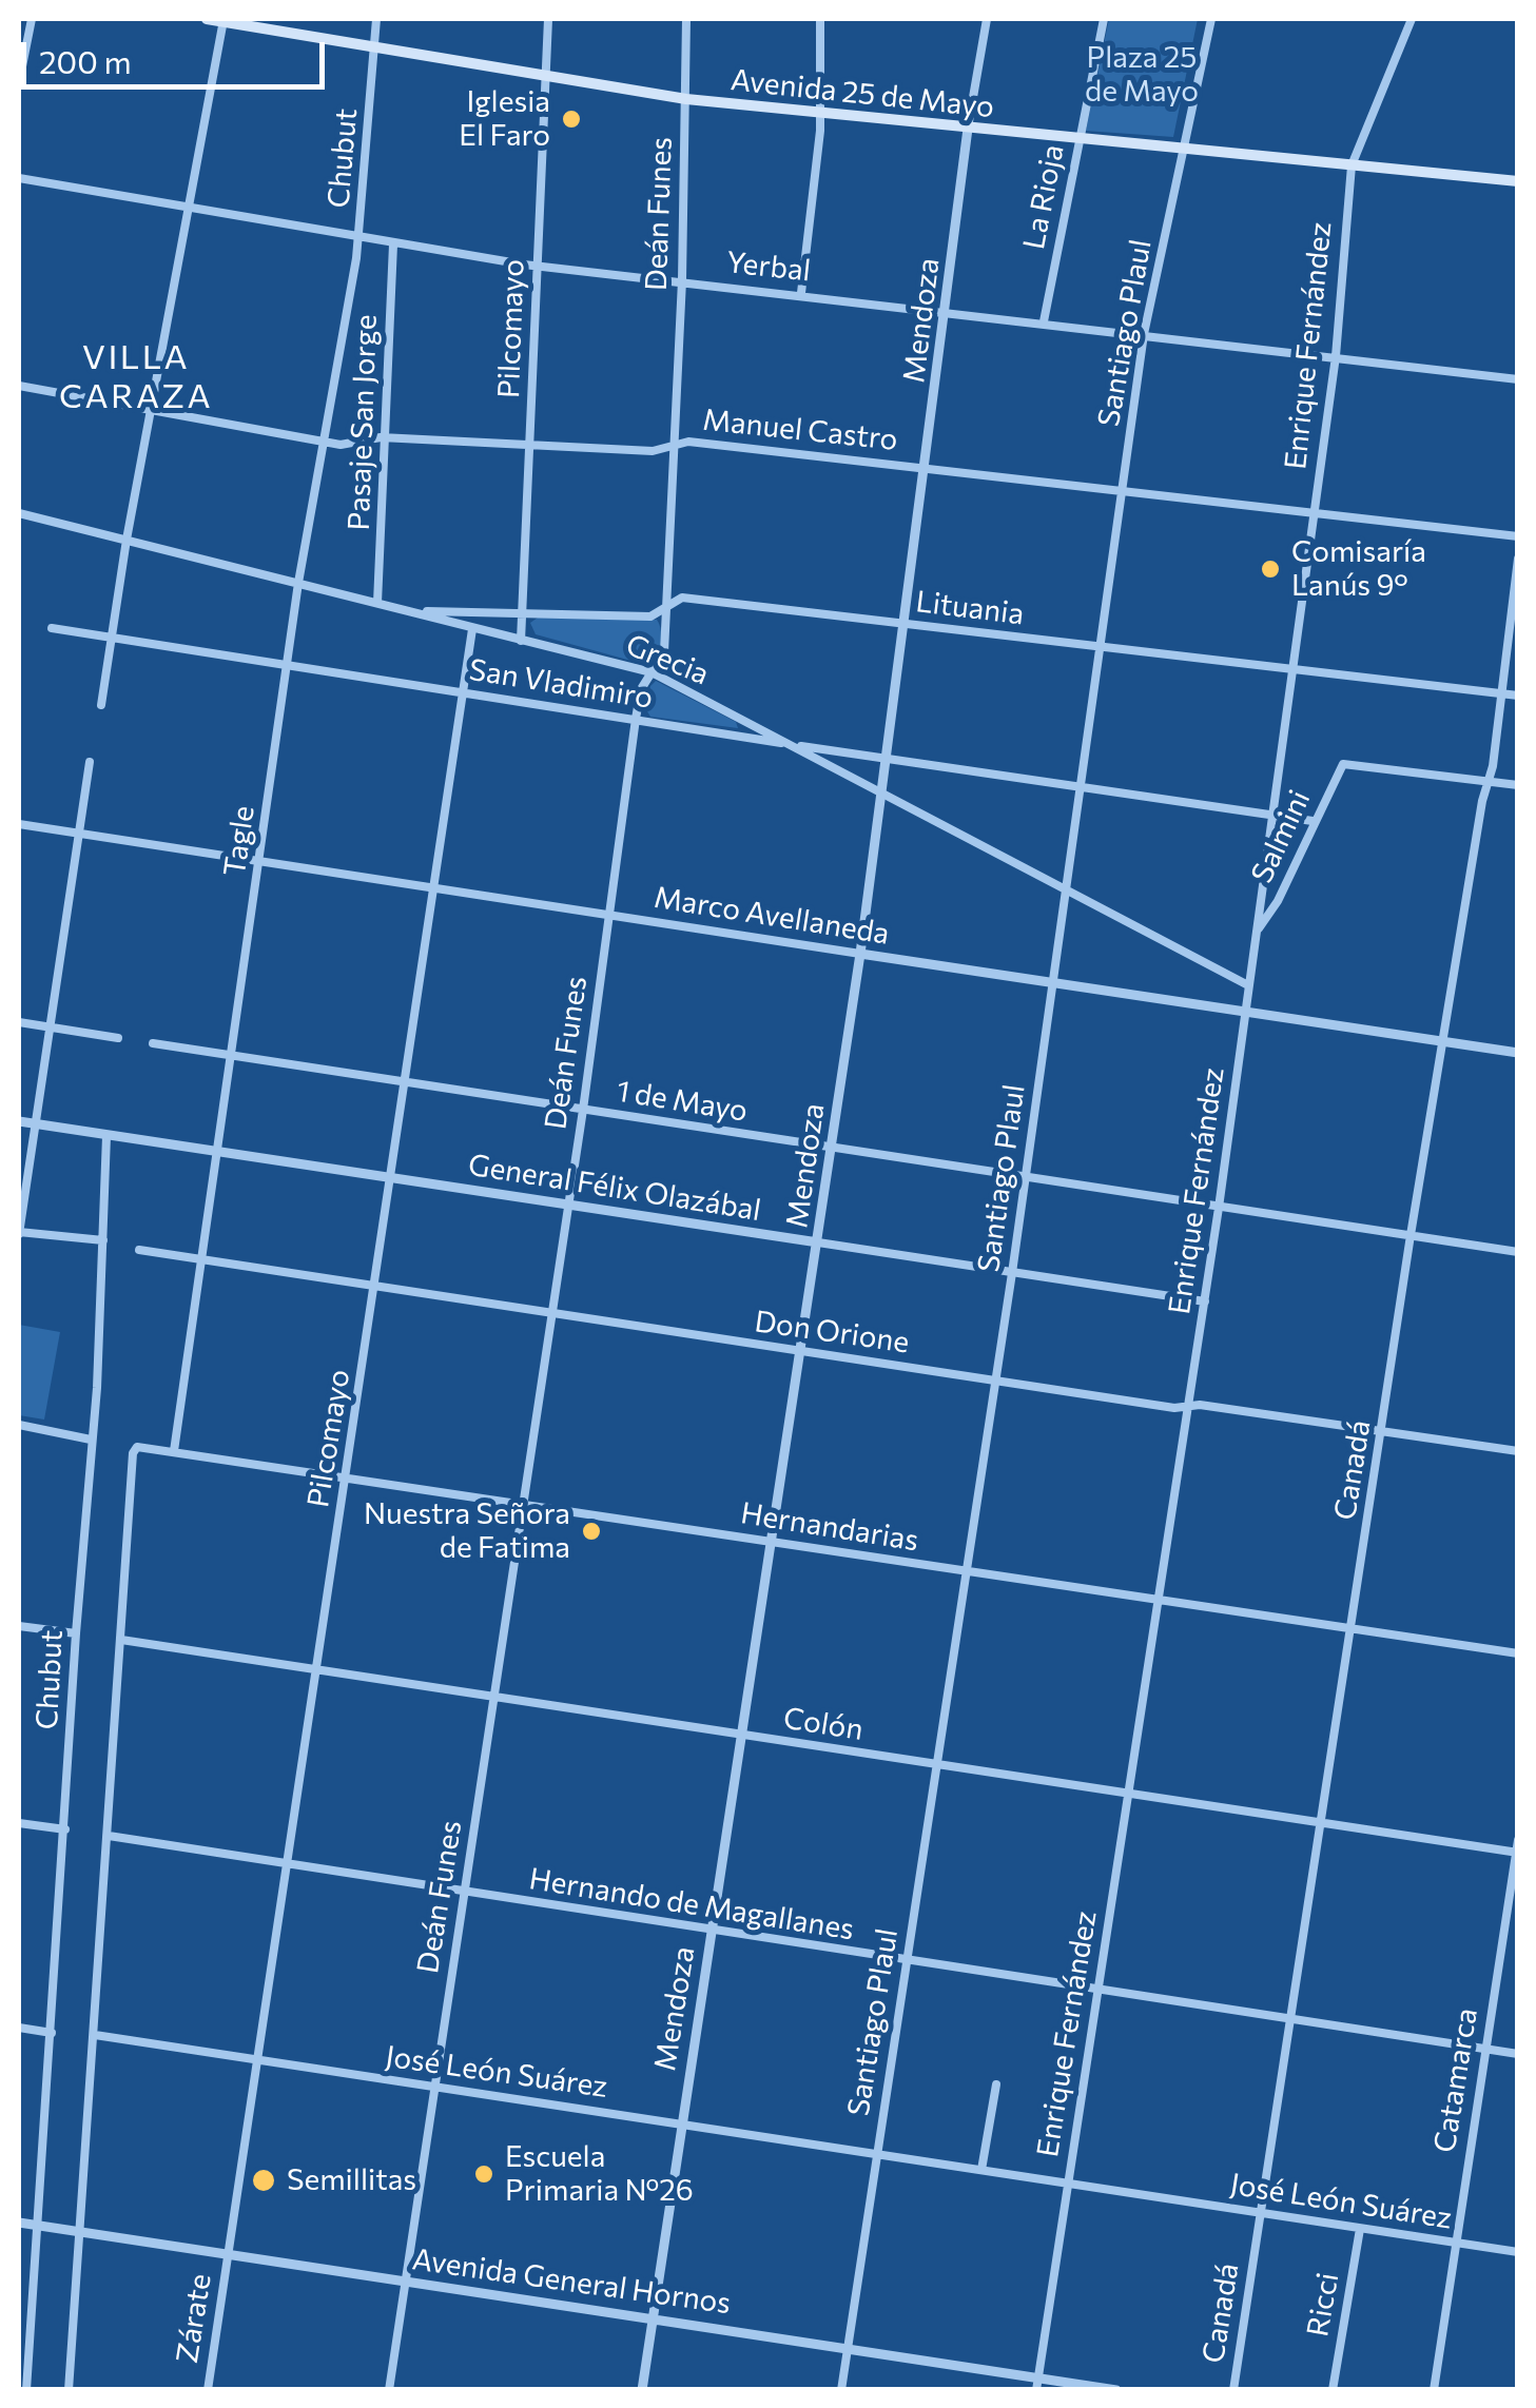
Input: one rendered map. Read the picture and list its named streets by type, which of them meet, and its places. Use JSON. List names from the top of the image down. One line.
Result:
{"streets":{"main road":["Avenida 25 de Mayo"],"street":["Chubut","La Rioja","Deán Funes","Yerbal","Mendoza","Pilcomayo","Santiago Plaul","Enrique Fernández","Pasaje San Jorge","Manuel Castro","Lituania","Grecia","San Vladimiro","Salmini","Tagle","Marco Avellaneda","1 de Mayo","General Félix Olazábal","Don Orione","Canadá","Hernandarias","Colón","Hernando de Magallanes","José León Suárez","Catamarca","Avenida General Hornos","Ricci","Zárate"]},"crossings":[["Avenida 25 de Mayo","Chubut"],["Avenida 25 de Mayo","La Rioja"],["Avenida 25 de Mayo","Deán Funes"],["Avenida 25 de Mayo","Mendoza"],["Avenida 25 de Mayo","Pilcomayo"],["Avenida 25 de Mayo","Santiago Plaul"],["Avenida 25 de Mayo","Enrique Fernández"],["Chubut","Yerbal"],["Chubut","Tagle"],["Chubut","General Félix Olazábal"],["Chubut","Avenida General Hornos"],["La Rioja","Yerbal"],["Deán Funes","Yerbal"],["Deán Funes","Manuel Castro"],["Deán Funes","Lituania"],["Deán Funes","Grecia"],["Deán Funes","San Vladimiro"],["Deán Funes","Marco Avellaneda"],["Deán Funes","1 de Mayo"],["Deán Funes","General Félix Olazábal"],["Deán Funes","Don Orione"],["Deán Funes","Hernandarias"],["Deán Funes","Colón"],["Deán Funes","Hernando de Magallanes"],["Deán Funes","José León Suárez"],["Deán Funes","Avenida General Hornos"],["Yerbal","Mendoza"],["Yerbal","Pilcomayo"],["Yerbal","Santiago Plaul"],["Yerbal","Enrique Fernández"],["Yerbal","Pasaje San Jorge"],["Yerbal","Tagle"],["Mendoza","Manuel Castro"],["Mendoza","Lituania"],["Mendoza","Grecia"],["Mendoza","San Vladimiro"],["Mendoza","Marco Avellaneda"],["Mendoza","1 de Mayo"],["Mendoza","General Félix Olazábal"],["Mendoza","Don Orione"],["Mendoza","Hernandarias"],["Mendoza","Colón"],["Mendoza","Hernando de Magallanes"],["Mendoza","José León Suárez"],["Mendoza","Avenida General Hornos"],["Pilcomayo","Manuel Castro"],["Pilcomayo","Lituania"],["Pilcomayo","Grecia"],["Pilcomayo","San Vladimiro"],["Pilcomayo","Marco Avellaneda"],["Pilcomayo","1 de Mayo"],["Pilcomayo","General Félix Olazábal"],["Pilcomayo","Don Orione"],["Pilcomayo","Hernandarias"],["Pilcomayo","Colón"],["Pilcomayo","Hernando de Magallanes"],["Pilcomayo","José León Suárez"],["Pilcomayo","Avenida General Hornos"],["Pilcomayo","Zárate"],["Santiago Plaul","Manuel Castro"],["Santiago Plaul","Lituania"],["Santiago Plaul","Grecia"],["Santiago Plaul","San Vladimiro"],["Santiago Plaul","Marco Avellaneda"],["Santiago Plaul","1 de Mayo"],["Santiago Plaul","General Félix Olazábal"],["Santiago Plaul","Don Orione"],["Santiago Plaul","Hernandarias"],["Santiago Plaul","Colón"],["Santiago Plaul","Hernando de Magallanes"],["Santiago Plaul","José León Suárez"],["Santiago Plaul","Avenida General Hornos"],["Enrique Fernández","Manuel Castro"],["Enrique Fernández","Lituania"],["Enrique Fernández","Grecia"],["Enrique Fernández","San Vladimiro"],["Enrique Fernández","Salmini"],["Enrique Fernández","Marco Avellaneda"],["Enrique Fernández","1 de Mayo"],["Enrique Fernández","General Félix Olazábal"],["Enrique Fernández","Don Orione"],["Enrique Fernández","Hernandarias"],["Enrique Fernández","Colón"],["Enrique Fernández","Hernando de Magallanes"],["Enrique Fernández","José León Suárez"],["Enrique Fernández","Avenida General Hornos"],["Pasaje San Jorge","Manuel Castro"],["Pasaje San Jorge","Grecia"],["Manuel Castro","Tagle"],["Lituania","Grecia"],["Lituania","Canadá"],["Grecia","San Vladimiro"],["Grecia","Tagle"],["San Vladimiro","Salmini"],["San Vladimiro","Tagle"],["Salmini","Canadá"],["Tagle","Marco Avellaneda"],["Tagle","1 de Mayo"],["Tagle","General Félix Olazábal"],["Tagle","Don Orione"],["Tagle","Hernandarias"],["Marco Avellaneda","Canadá"],["1 de Mayo","Canadá"],["Don Orione","Canadá"],["Canadá","Hernandarias"],["Canadá","Colón"],["Canadá","Hernando de Magallanes"],["Canadá","José León Suárez"],["Hernandarias","Colón"],["Colón","Catamarca"],["Hernando de Magallanes","Catamarca"],["José León Suárez","Catamarca"],["José León Suárez","Ricci"],["Avenida General Hornos","Zárate"]],"districts":["VILLA CARAZA"],"parks":["Plaza 25 de Mayo"],"places":["Iglesia El Faro","Comisaría Lanús 9°","Nuestra Señora de Fatima","Escuela Primaria Nº26","Semillitas"],"scale_bar":"200 m"}
